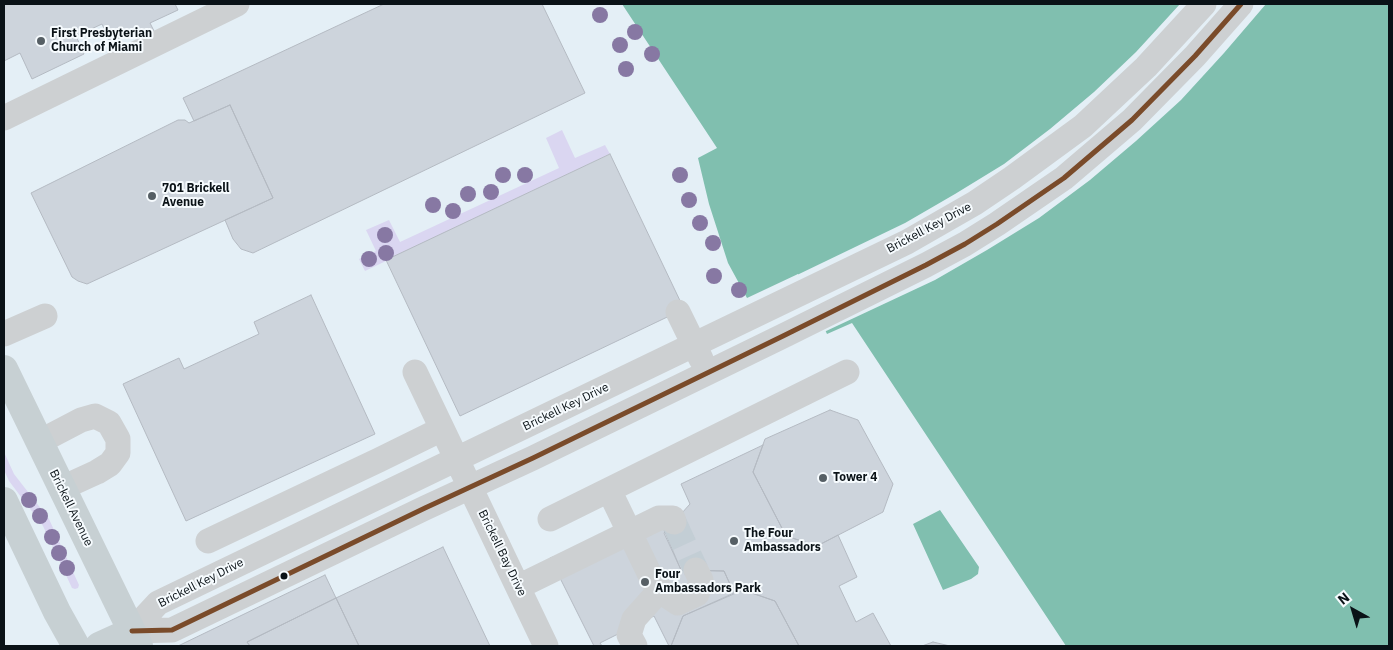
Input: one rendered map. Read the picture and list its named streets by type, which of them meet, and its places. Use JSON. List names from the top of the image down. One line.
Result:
{"streets":{"main road":["Brickell Avenue"],"street":["Brickell Key Drive","Brickell Bay Drive"]},"crossings":[["Brickell Key Drive","Brickell Avenue"],["Brickell Key Drive","Brickell Bay Drive"]],"places":["First Presbyterian Church of Miami","701 Brickell Avenue","Tower 4","The Four Ambassadors","Four Ambassadors Park"],"north":"top left"}
